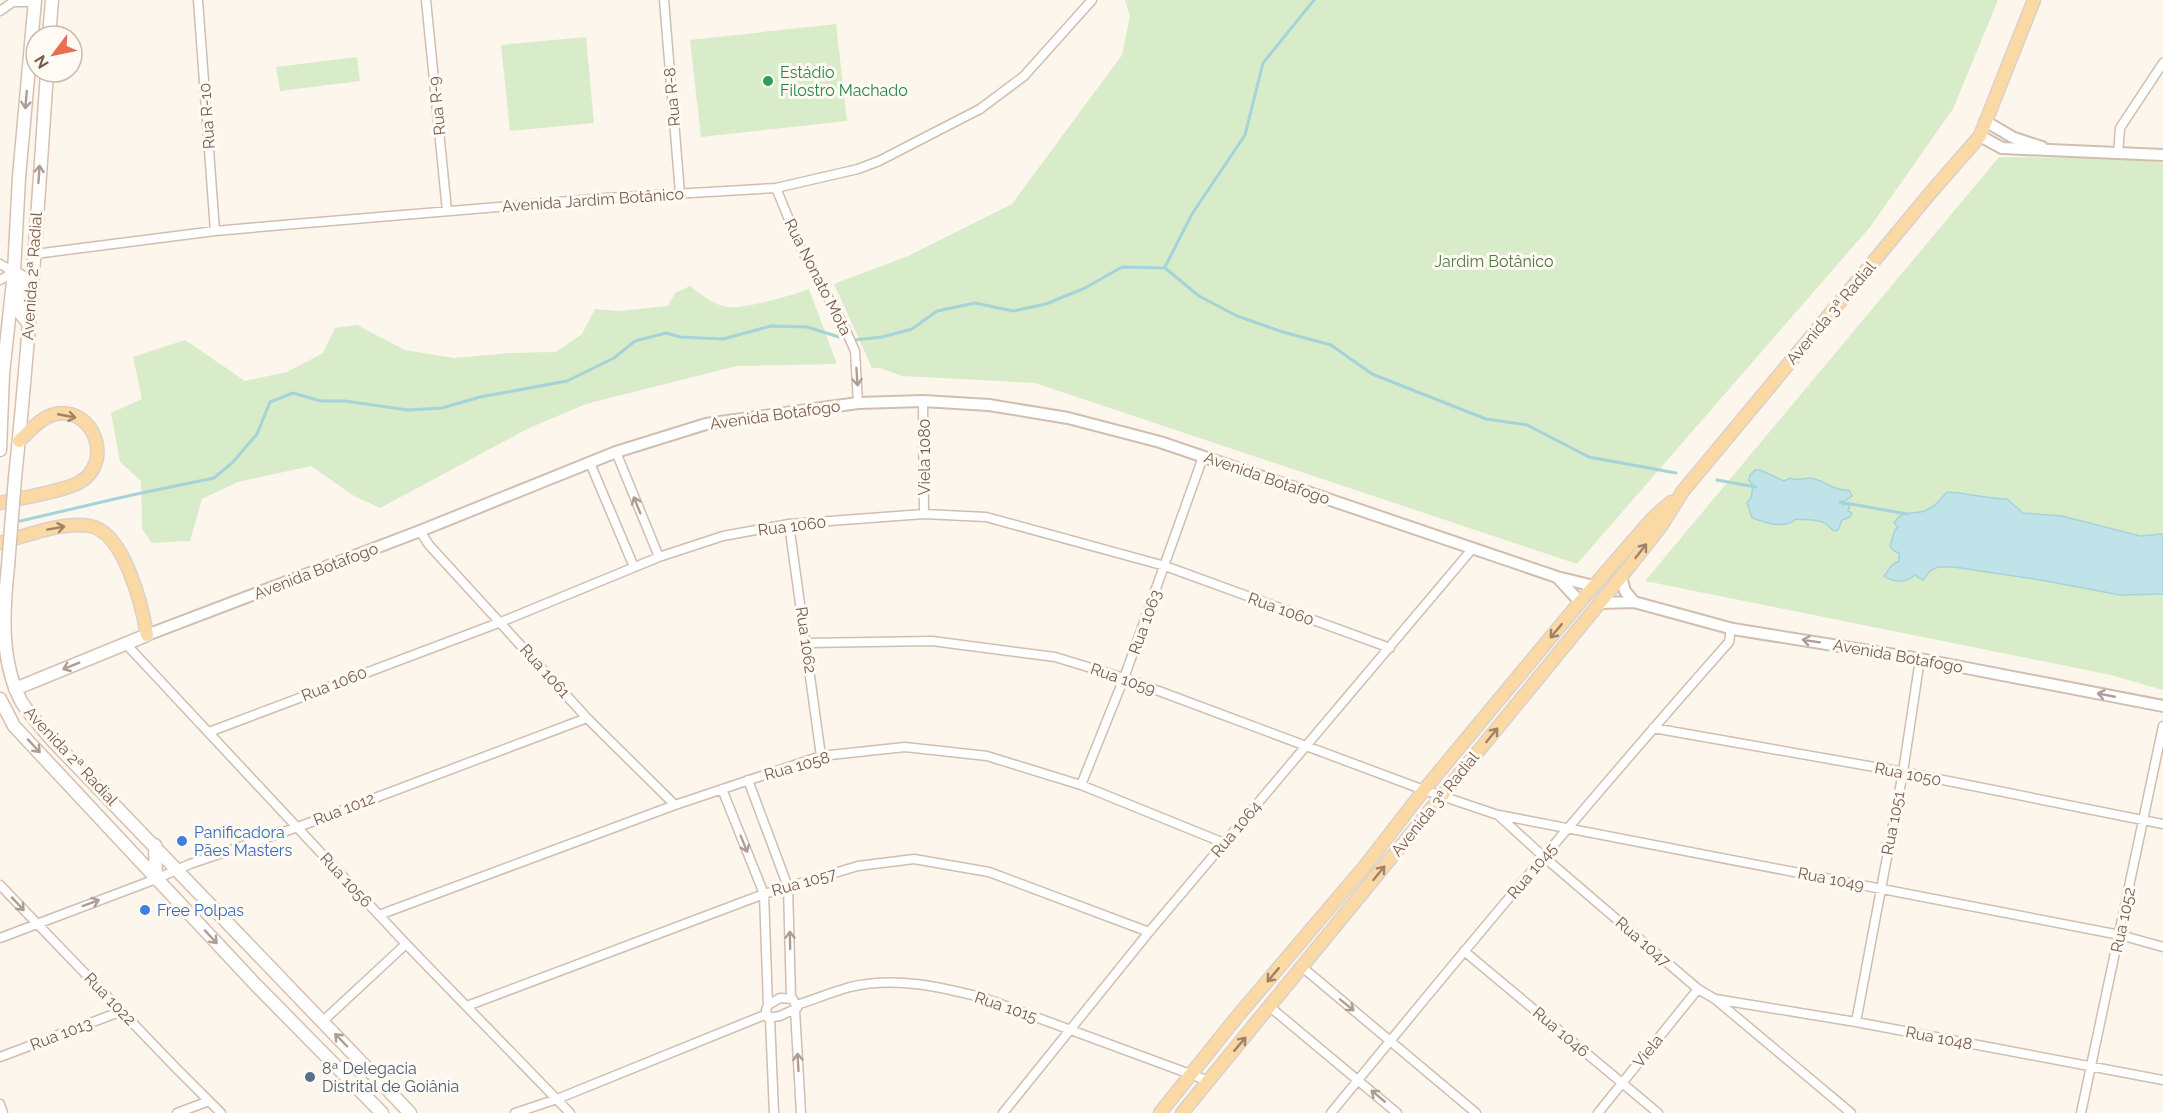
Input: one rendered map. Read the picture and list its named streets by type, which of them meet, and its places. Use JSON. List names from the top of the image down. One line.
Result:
{"streets":{"main road":["Avenida 2ª Radial","Avenida 3ª Radial","Avenida Botafogo"],"street":["Rua R-8","Rua R-9","Rua R-10","Avenida Jardim Botânico","Rua Nonato Mota","Viela 1080","Rua 1060","Rua 1063","Rua 1062","Rua 1061","Rua 1059","Rua 1058","Rua 1050","Rua 1012","Rua 1051","Rua 1064","Rua 1045","Rua 1049","Rua 1056","Rua 1057","Rua 1052","Rua 1047","Rua 1022","Rua 1015","Rua 1046","Rua 1013","Rua 1048","Viela"]},"crossings":[["Rua R-8","Avenida Jardim Botânico"],["Rua R-9","Avenida Jardim Botânico"],["Rua R-10","Avenida Jardim Botânico"],["Avenida Jardim Botânico","Avenida 2ª Radial"],["Avenida Jardim Botânico","Rua Nonato Mota"],["Avenida 2ª Radial","Avenida Botafogo"],["Avenida 2ª Radial","Rua 1012"],["Rua Nonato Mota","Avenida Botafogo"],["Avenida 3ª Radial","Avenida Botafogo"],["Avenida 3ª Radial","Rua 1059"],["Avenida 3ª Radial","Rua 1047"],["Avenida 3ª Radial","Rua 1015"],["Avenida Botafogo","Viela 1080"],["Avenida Botafogo","Rua 1063"],["Avenida Botafogo","Rua 1061"],["Avenida Botafogo","Rua 1051"],["Avenida Botafogo","Rua 1064"],["Avenida Botafogo","Rua 1045"],["Avenida Botafogo","Rua 1056"],["Viela 1080","Rua 1060"],["Rua 1060","Rua 1063"],["Rua 1060","Rua 1062"],["Rua 1060","Rua 1061"],["Rua 1060","Rua 1064"],["Rua 1060","Rua 1056"],["Rua 1063","Rua 1059"],["Rua 1063","Rua 1058"],["Rua 1062","Rua 1059"],["Rua 1062","Rua 1058"],["Rua 1061","Rua 1058"],["Rua 1061","Rua 1012"],["Rua 1059","Rua 1064"],["Rua 1059","Rua 1047"],["Rua 1058","Rua 1064"],["Rua 1058","Rua 1056"],["Rua 1050","Rua 1051"],["Rua 1050","Rua 1045"],["Rua 1050","Rua 1052"],["Rua 1012","Rua 1056"],["Rua 1012","Rua 1022"],["Rua 1051","Rua 1049"],["Rua 1051","Rua 1048"],["Rua 1064","Rua 1057"],["Rua 1064","Rua 1015"],["Rua 1045","Rua 1049"],["Rua 1045","Rua 1047"],["Rua 1045","Rua 1046"],["Rua 1049","Rua 1052"],["Rua 1049","Rua 1047"],["Rua 1056","Rua 1057"],["Rua 1052","Rua 1048"],["Rua 1047","Rua 1048"],["Rua 1047","Viela"],["Rua 1022","Rua 1013"],["Rua 1046","Viela"]],"one_way":["Rua Nonato Mota"],"parks":["Jardim Botânico"],"places":["Estádio Filostro Machado","Panificadora Pães Masters","Free Polpas","8ª Delegacia Distrital de Goiânia"],"north":"bottom left"}
